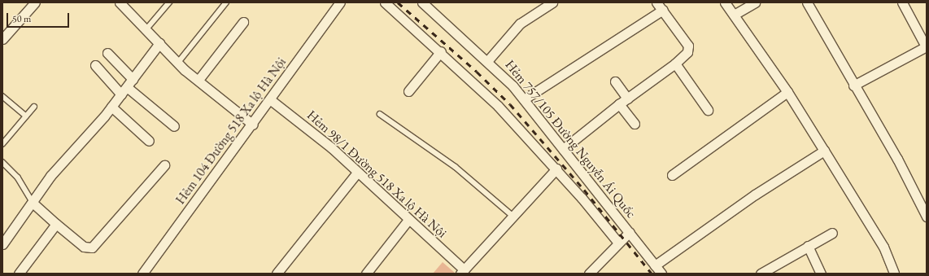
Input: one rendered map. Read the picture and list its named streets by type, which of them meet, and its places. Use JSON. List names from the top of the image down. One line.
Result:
{"streets":{"street":["Hẻm 104 Đường 518 Xa lộ Hà Nội","Hẻm 757/105 Đường Nguyễn Ái Quốc","Hẻm 98/1 Đường 518 Xa lộ Hà Nội"]},"crossings":[["Hẻm 104 Đường 518 Xa lộ Hà Nội","Hẻm 98/1 Đường 518 Xa lộ Hà Nội"]],"scale_bar":"50 m"}
